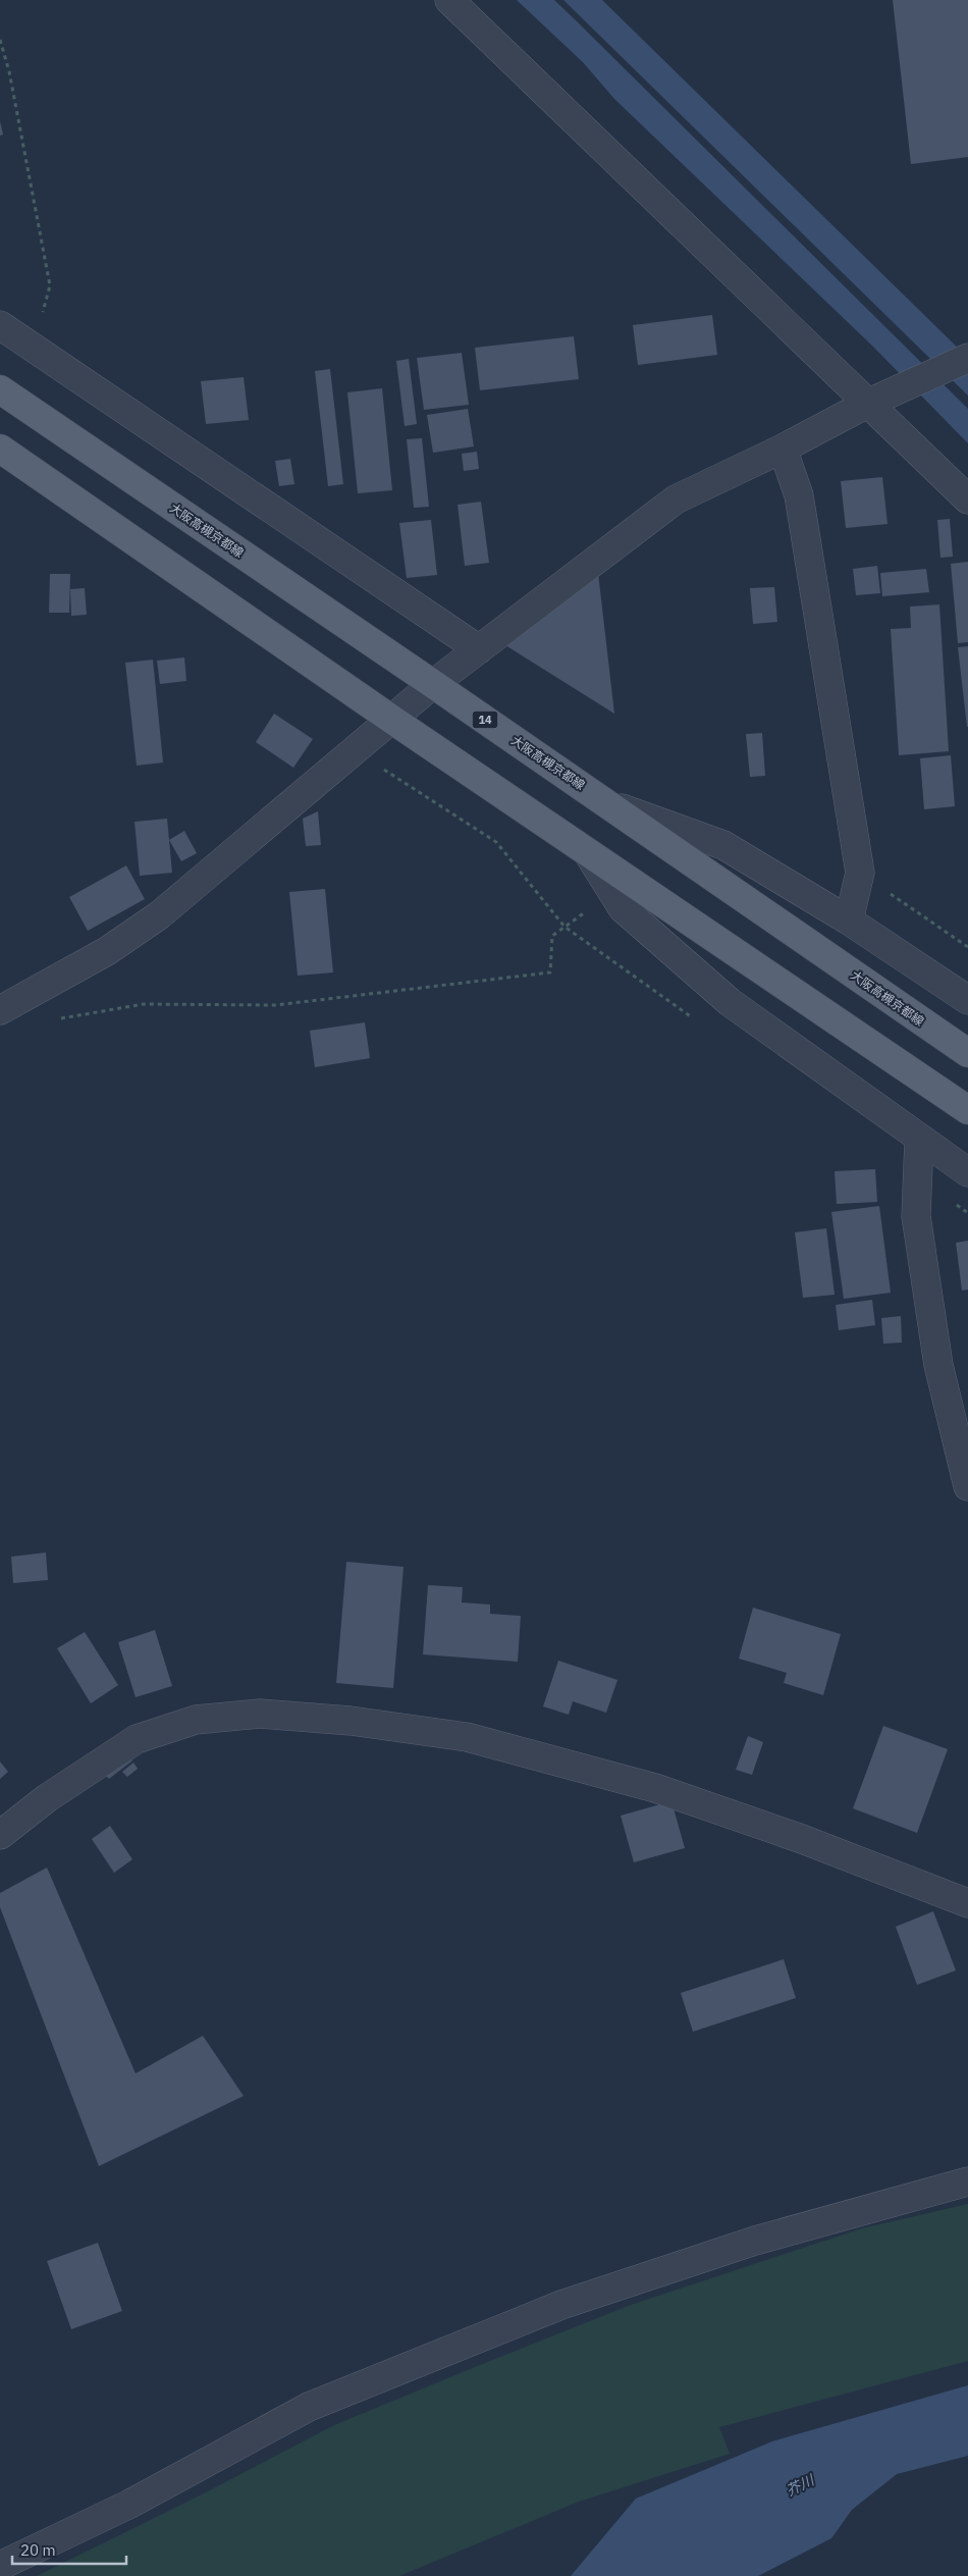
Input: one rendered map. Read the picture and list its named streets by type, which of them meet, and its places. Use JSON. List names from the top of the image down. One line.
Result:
{"streets":{"main road":["大阪高槻京都線","14"]},"water":["芥川"],"scale_bar":"20 m"}
